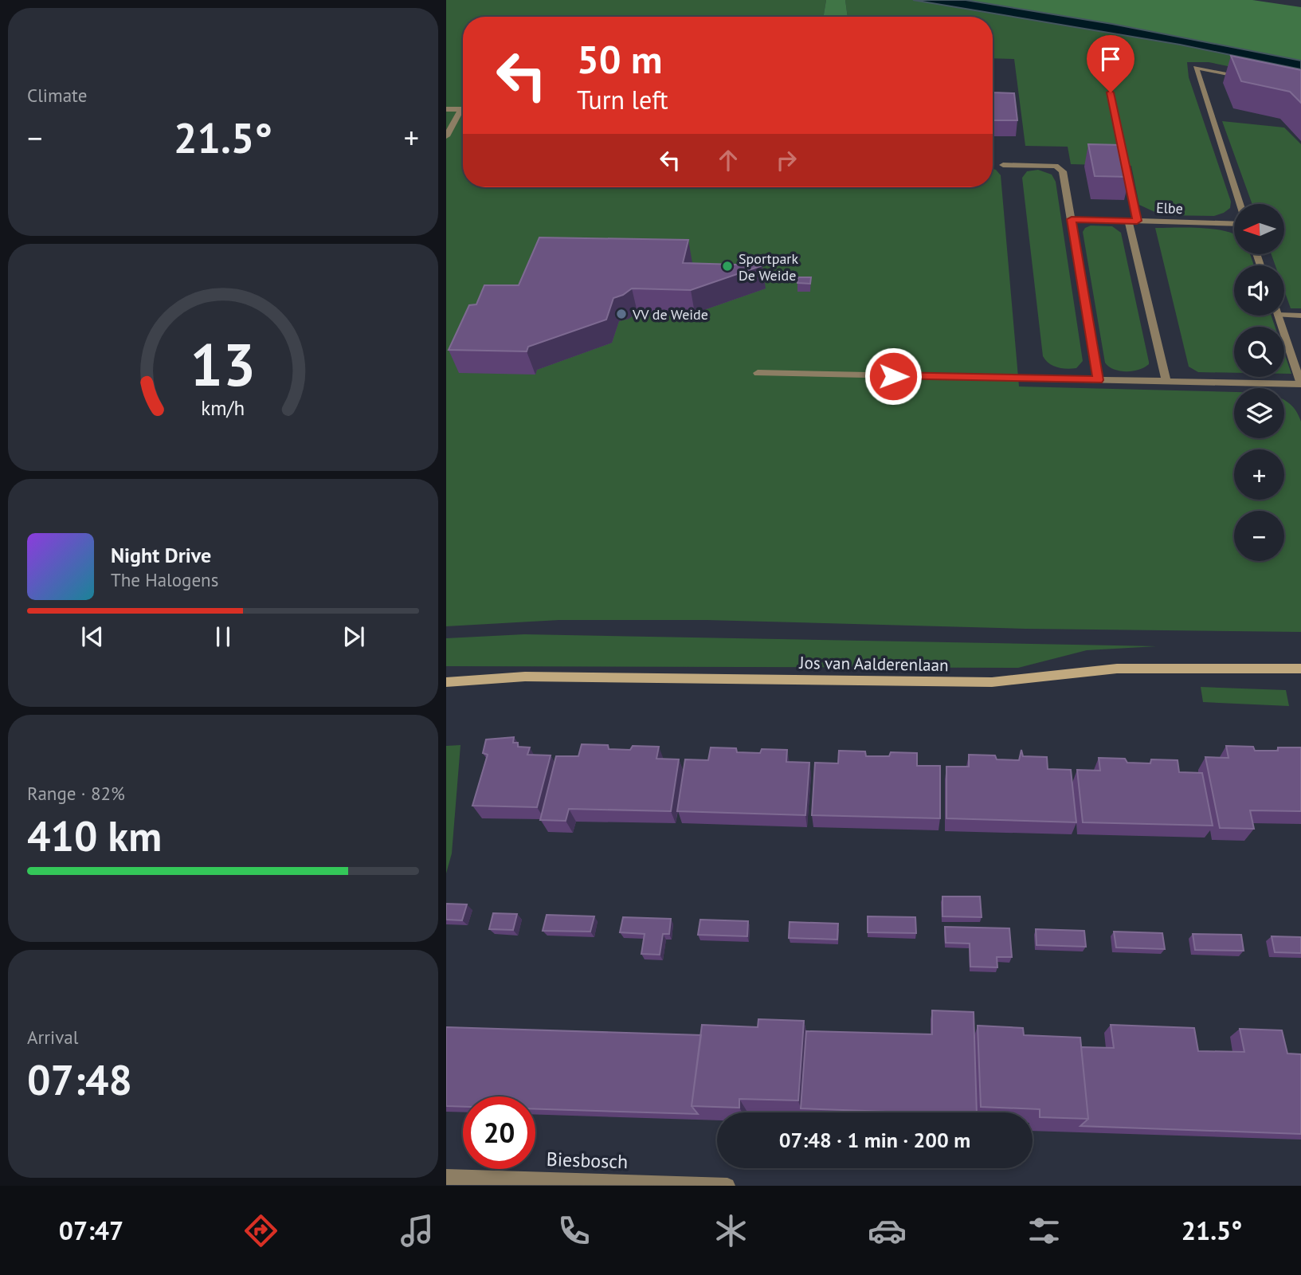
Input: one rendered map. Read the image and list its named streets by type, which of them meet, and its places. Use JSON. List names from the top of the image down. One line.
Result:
{"streets":{"street":["Elbe","Jos van Aalderenlaan","Biesbosch"]},"places":["Sportpark De Weide","VV de Weide"],"north":"left","page":{"tile":["Climate",["Range · 82%","410 km"],["Arrival","07:48"]],"turn":["50 m","Turn left"],"heat":["−","21.5°","+"],"map_buttons":["+","−"],"song":["Night Drive","The Halogens"],"limit":"20","trip":"07:48 · 1 min · 200 m","tabs":["07:47","21.5°"],"gauge":["13","km/h"]}}
